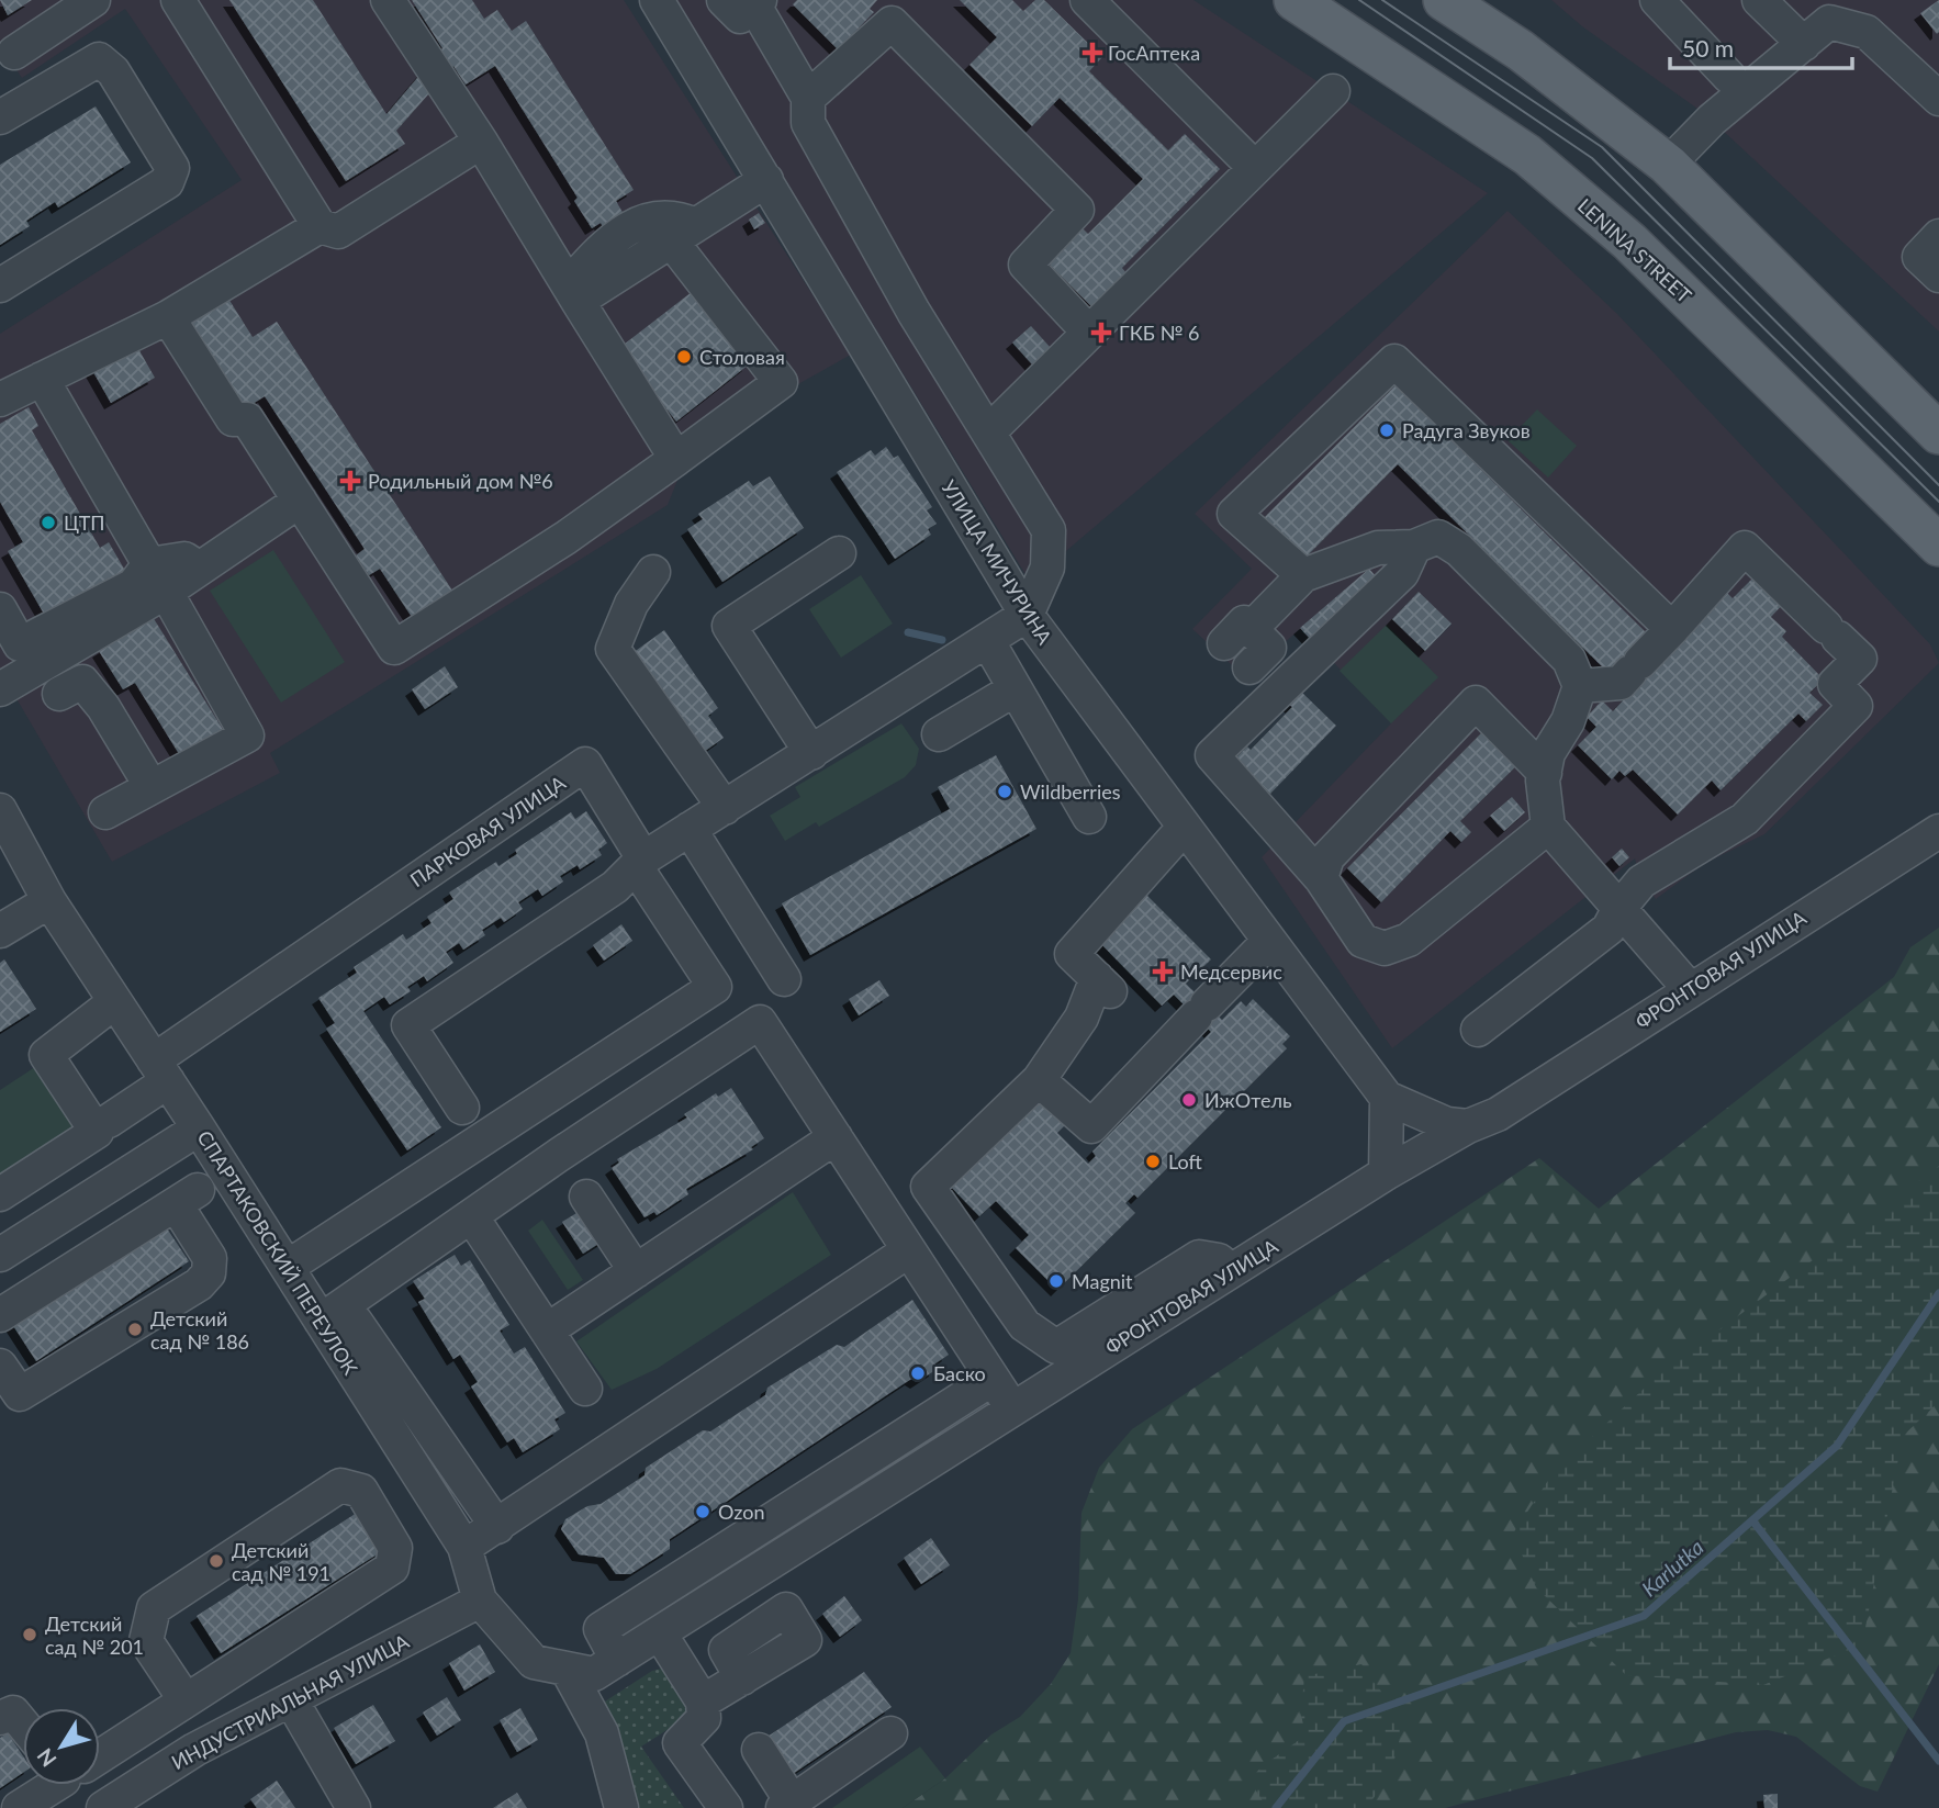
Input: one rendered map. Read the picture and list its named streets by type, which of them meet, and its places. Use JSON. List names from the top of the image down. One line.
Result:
{"streets":{"main road":["LENINA STREET"],"street":["УЛИЦА МИЧУРИНА","ПАРКОВАЯ УЛИЦА","ФРОНТОВАЯ УЛИЦА","СПАРТАКОВСКИЙ ПЕРЕУЛОК","ИНДУСТРИАЛЬНАЯ УЛИЦА"]},"crossings":[["УЛИЦА МИЧУРИНА","ФРОНТОВАЯ УЛИЦА"],["ПАРКОВАЯ УЛИЦА","СПАРТАКОВСКИЙ ПЕРЕУЛОК"],["ФРОНТОВАЯ УЛИЦА","СПАРТАКОВСКИЙ ПЕРЕУЛОК"],["СПАРТАКОВСКИЙ ПЕРЕУЛОК","ИНДУСТРИАЛЬНАЯ УЛИЦА"]],"water":["Karlutka"],"places":{"health":["ГосАптека","ГКБ № 6","Родильный дом №6","Медсервис"],"other":["Столовая","Радуга Звуков","ЦТП","Wildberries","ИжОтель","Loft","Magnit","Детский сад № 186","Баско","Ozon","Детский сад № 191","Детский сад № 201"]},"scale_bar":"50 m","north":"bottom left"}
